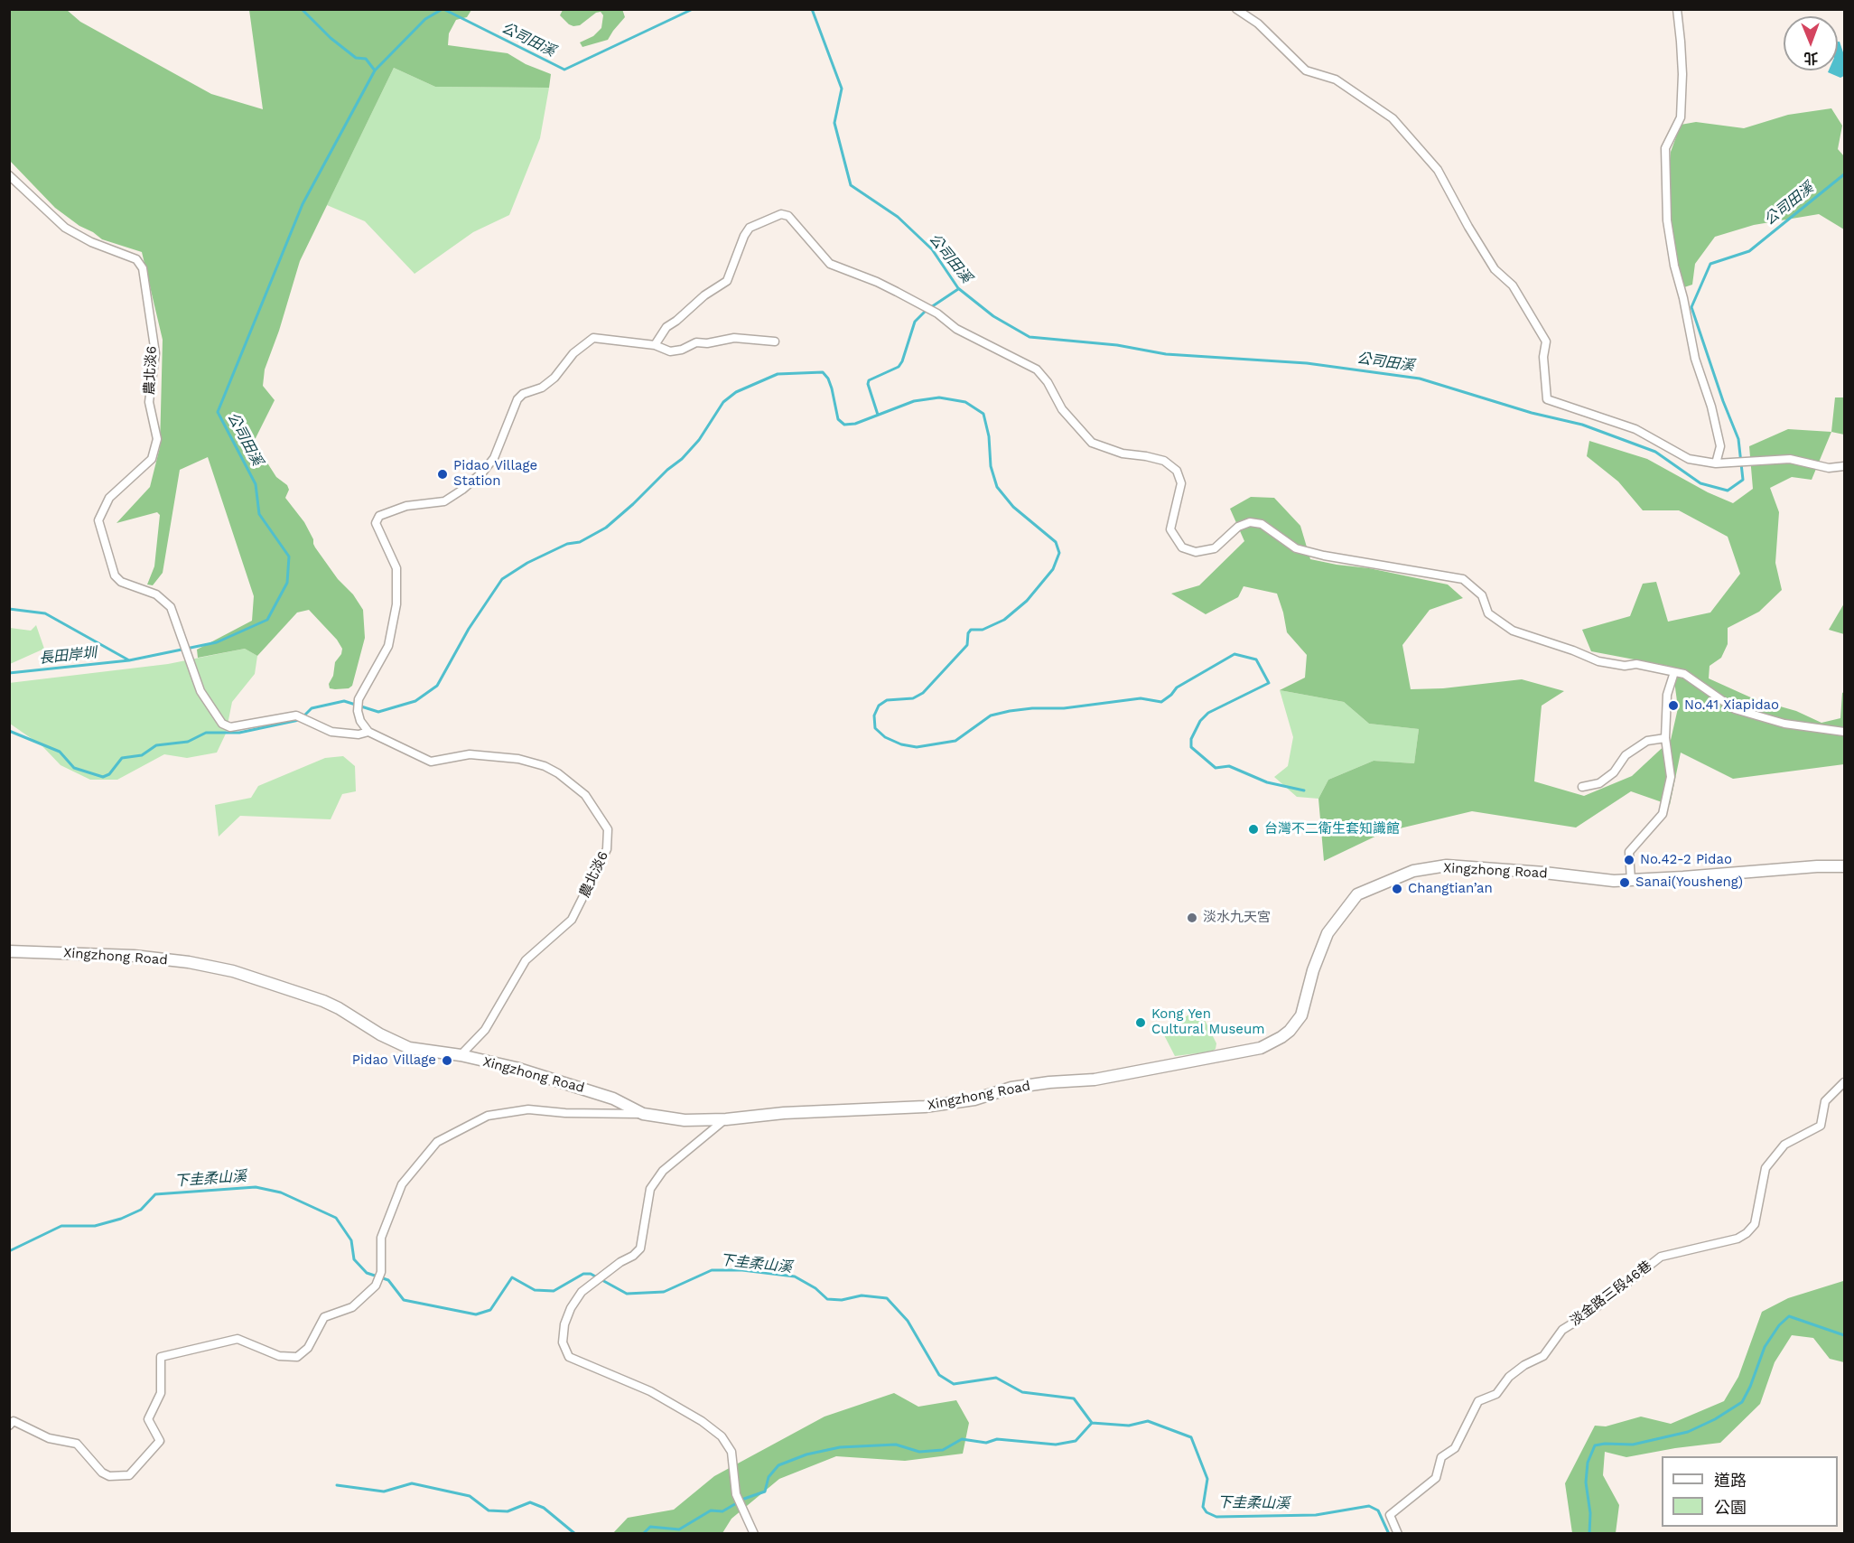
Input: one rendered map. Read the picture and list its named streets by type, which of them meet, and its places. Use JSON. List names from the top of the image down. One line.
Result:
{"streets":{"street":["農北淡6","Xingzhong Road","淡金路三段46巷"]},"crossings":[["農北淡6","Xingzhong Road"]],"water":["公司田溪","長田岸圳","下圭柔山溪"],"places":["Pidao Village Station","No.41 Xiapidao","台灣不二衛生套知識館","No.42-2 Pidao","Sanai(Yousheng)","Changtian’an","淡水九天宮","Kong Yen Cultural Museum","Pidao Village"],"legend":["道路","公園"],"north":"bottom"}
